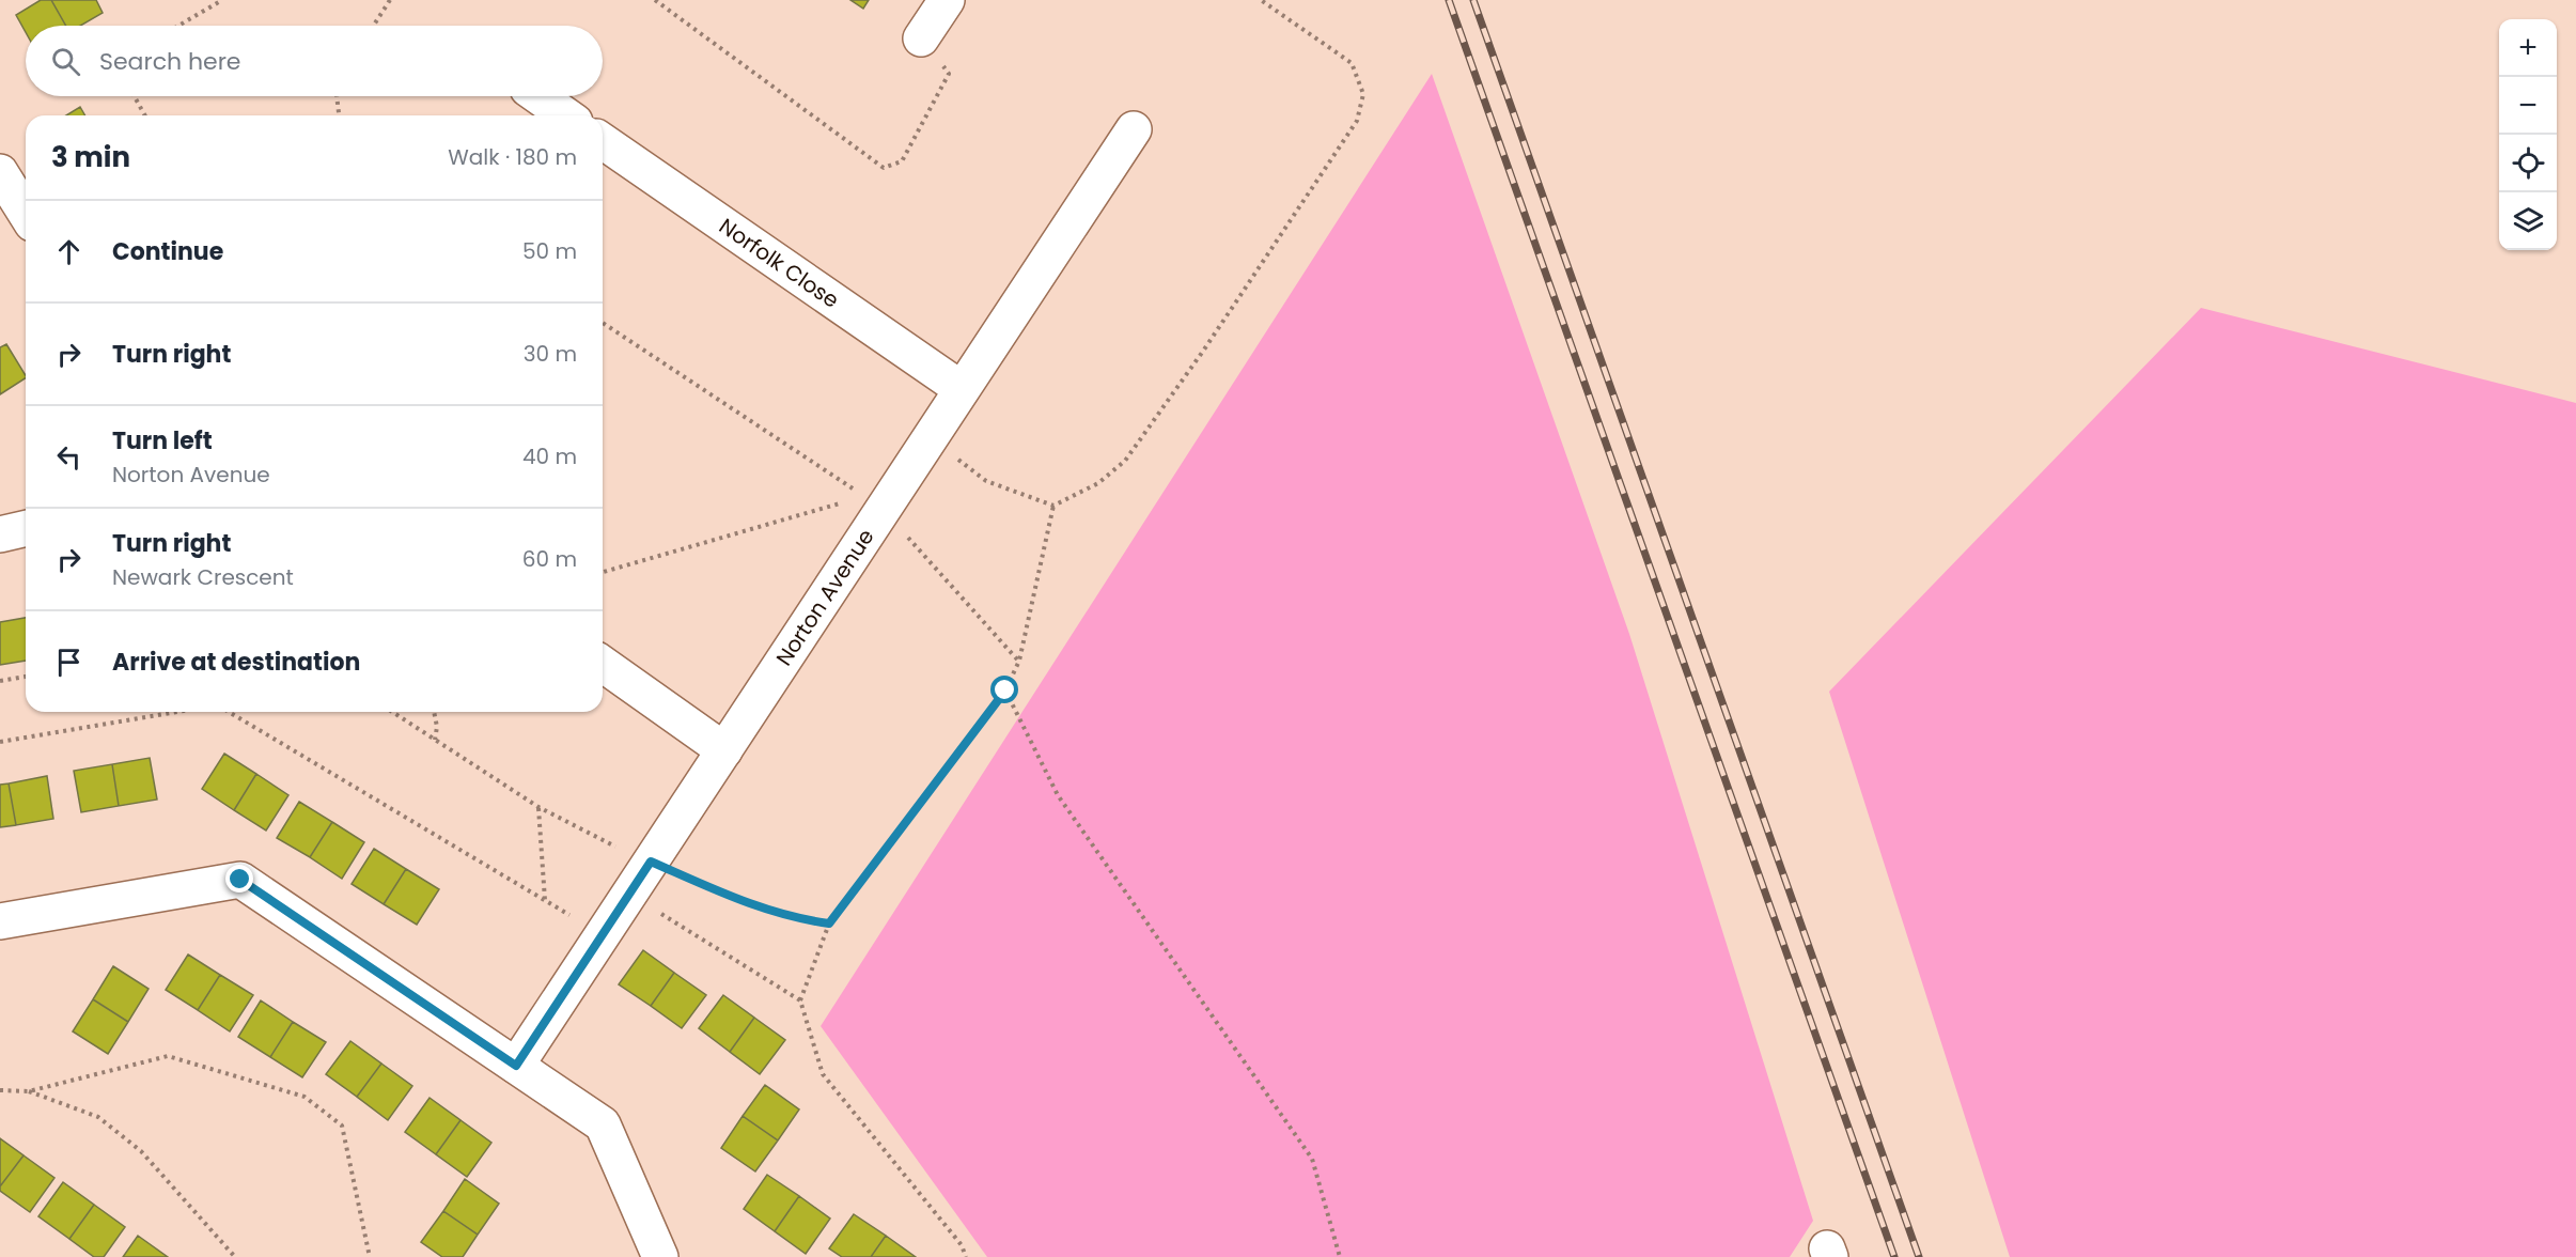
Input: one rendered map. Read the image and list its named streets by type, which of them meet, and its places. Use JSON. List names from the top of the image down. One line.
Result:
{"streets":{"street":["Norfolk Close","Norton Avenue"]},"crossings":[["Norfolk Close","Norton Avenue"]],"page":{"map_buttons":["+","−"],"search":"Search here","heading":["3 min","Walk · 180 m"],"list":[["Continue","50 m"],["Turn right","30 m"],["Turn left","Norton Avenue","40 m"],["Turn right","Newark Crescent","60 m"],"Arrive at destination"]}}
